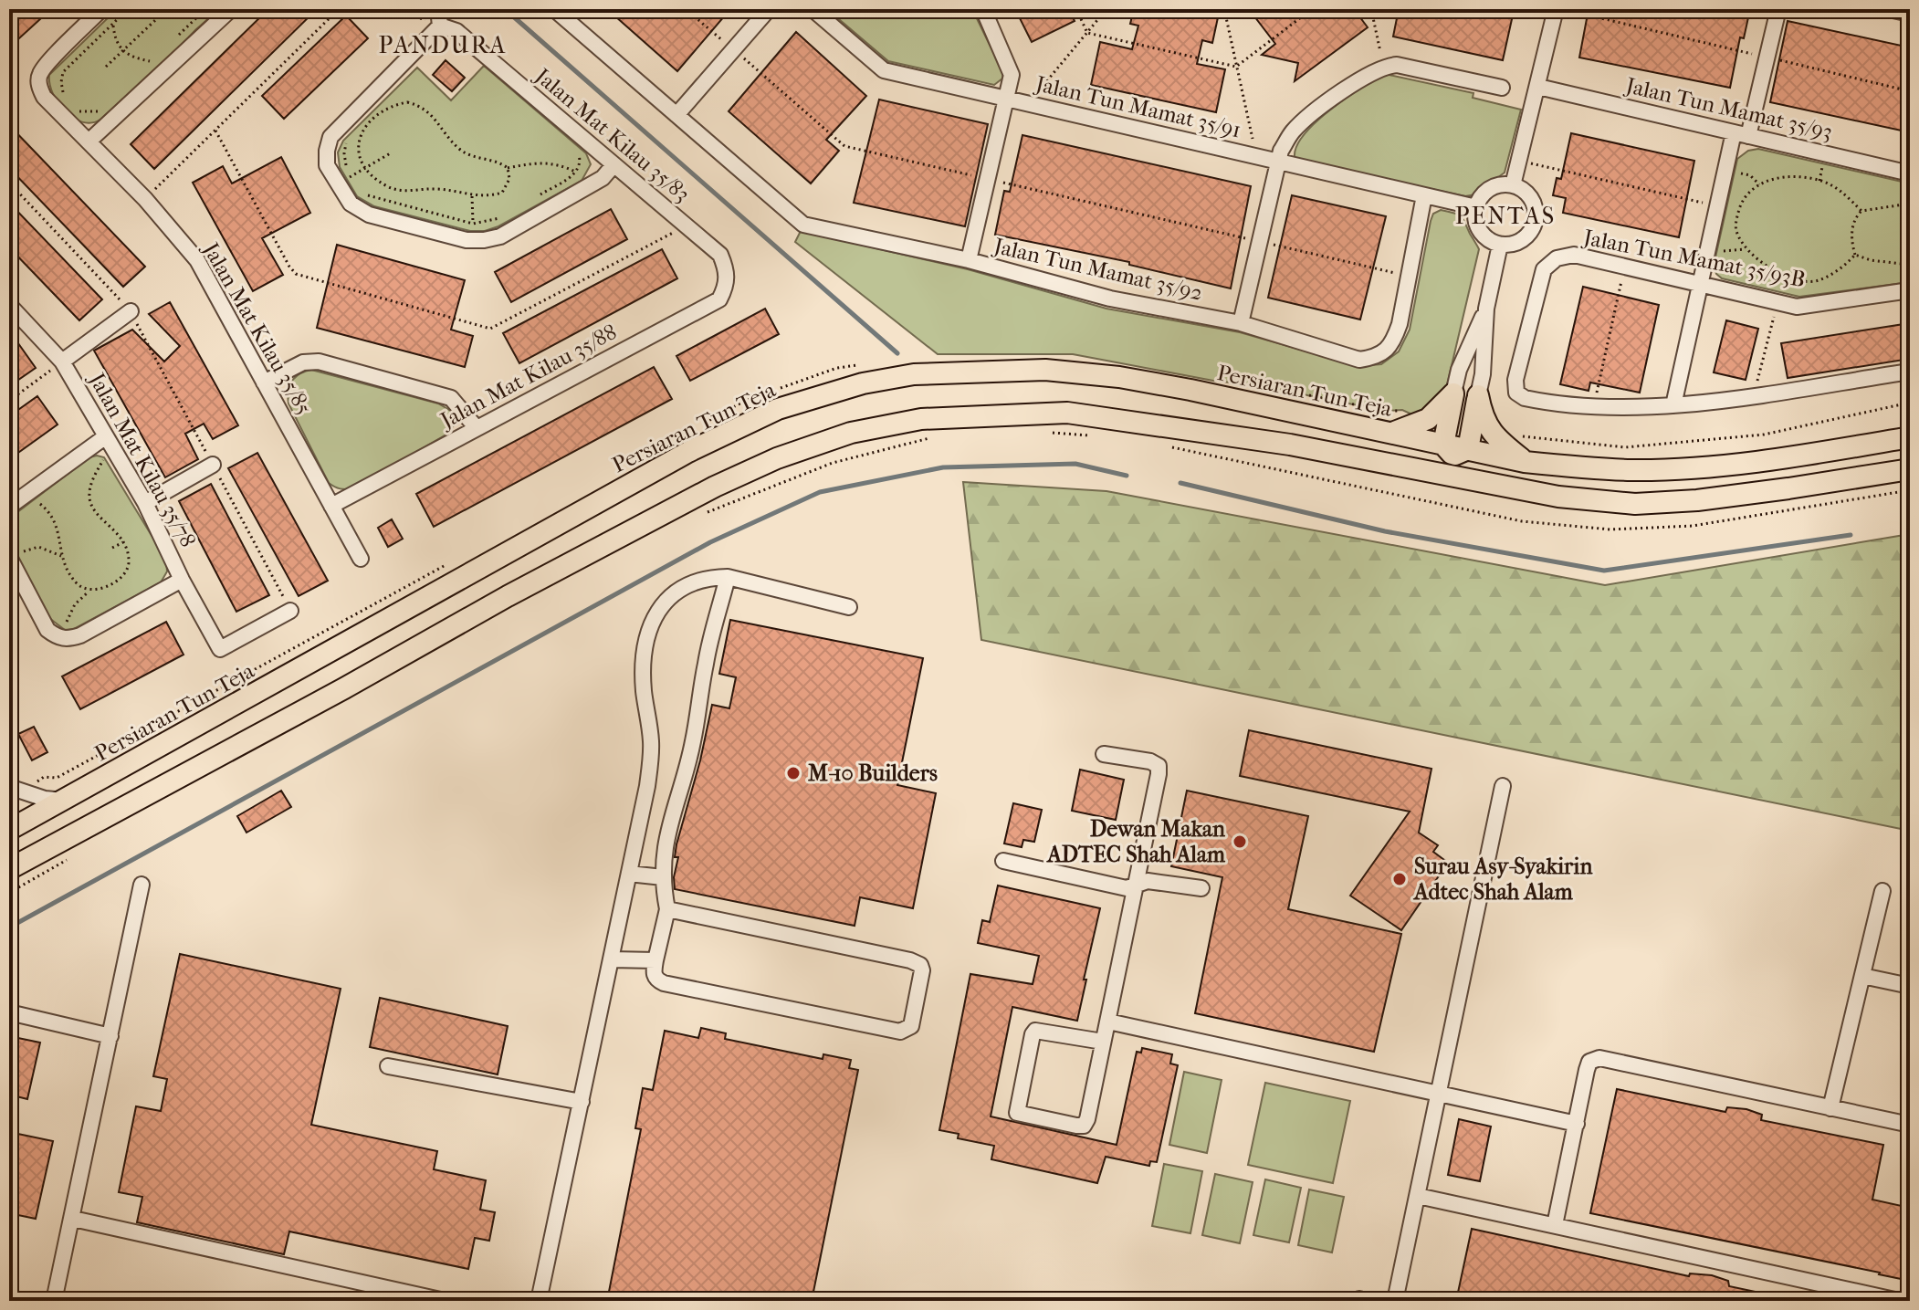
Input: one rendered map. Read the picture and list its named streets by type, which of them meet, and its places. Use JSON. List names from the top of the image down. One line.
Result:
{"streets":{"main road":["Persiaran Tun Teja"],"street":["Jalan Tun Mamat 35/91","Jalan Tun Mamat 35/93","Jalan Mat Kilau 35/83","Jalan Tun Mamat 35/93B","Jalan Tun Mamat 35/92","Jalan Mat Kilau 35/85","Jalan Mat Kilau 35/88","Jalan Mat Kilau 35/78"]},"crossings":[["Jalan Tun Mamat 35/91","Jalan Tun Mamat 35/92"],["Jalan Mat Kilau 35/83","Jalan Mat Kilau 35/88"],["Jalan Mat Kilau 35/85","Jalan Mat Kilau 35/88"]],"districts":["PANDURA","PENTAS"],"places":["M-10 Builders","Dewan Makan ADTEC Shah Alam","Surau Asy-Syakirin Adtec Shah Alam"]}
